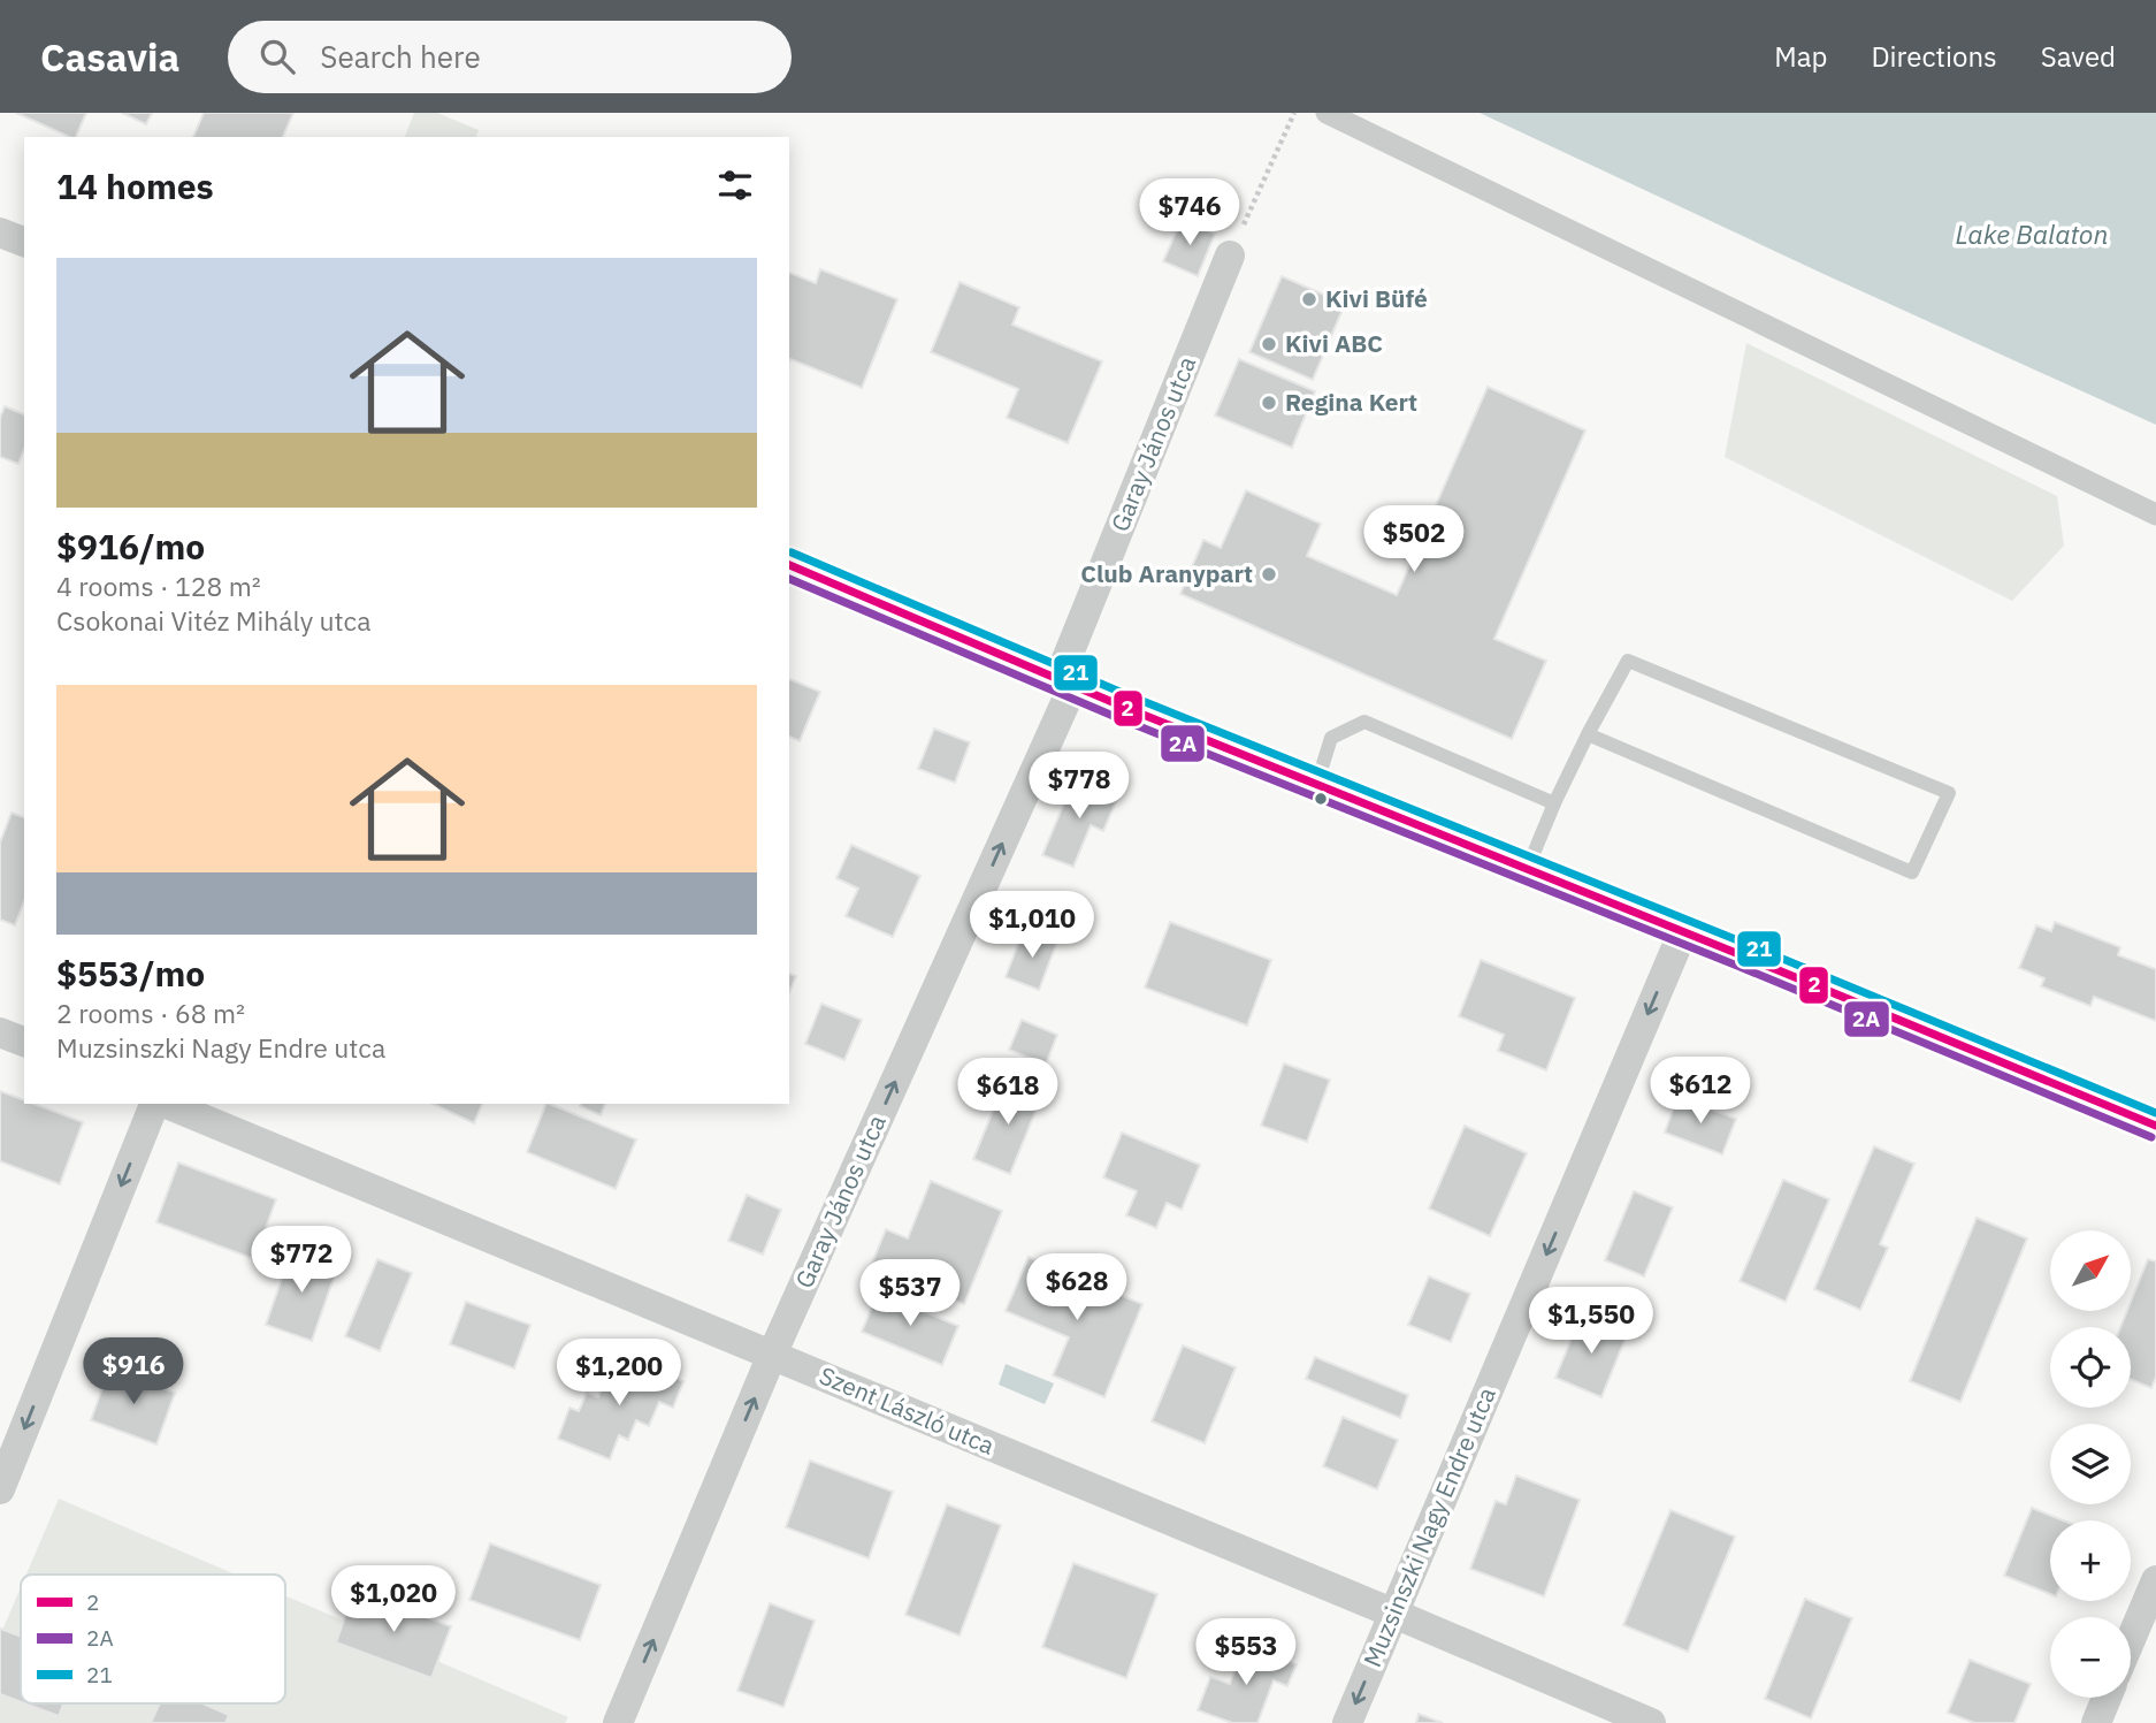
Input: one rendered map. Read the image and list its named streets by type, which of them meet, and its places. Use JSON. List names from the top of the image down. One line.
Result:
{"streets":{"street":["Garay János utca","Szent László utca","Muzsinszki Nagy Endre utca"]},"crossings":[["Garay János utca","Szent László utca"],["Szent László utca","Muzsinszki Nagy Endre utca"]],"one_way":["Garay János utca","Muzsinszki Nagy Endre utca"],"water":["Lake Balaton"],"places":["Kivi Büfé","Kivi ABC","Regina Kert","Club Aranypart"],"lines":["transit line 21","transit line 2","transit line 2A"],"legend":["2","2A","21"],"north":"top right","page":{"header":"Casavia","search":"Search here","nav":["Map","Directions","Saved"],"heading":"14 homes","price":["$746","$502","$778","$1,010","$612","$618","$772","$628","$537","$1,550","$916","$1,200","$1,020","$553"],"list":[{"name":"$916/mo","note":"4 rooms · 128 m² · Csokonai Vitéz Mihály utca"},{"name":"$553/mo","note":"2 rooms · 68 m² · Muzsinszki Nagy Endre utca"}],"map_buttons":["+","−"]}}
